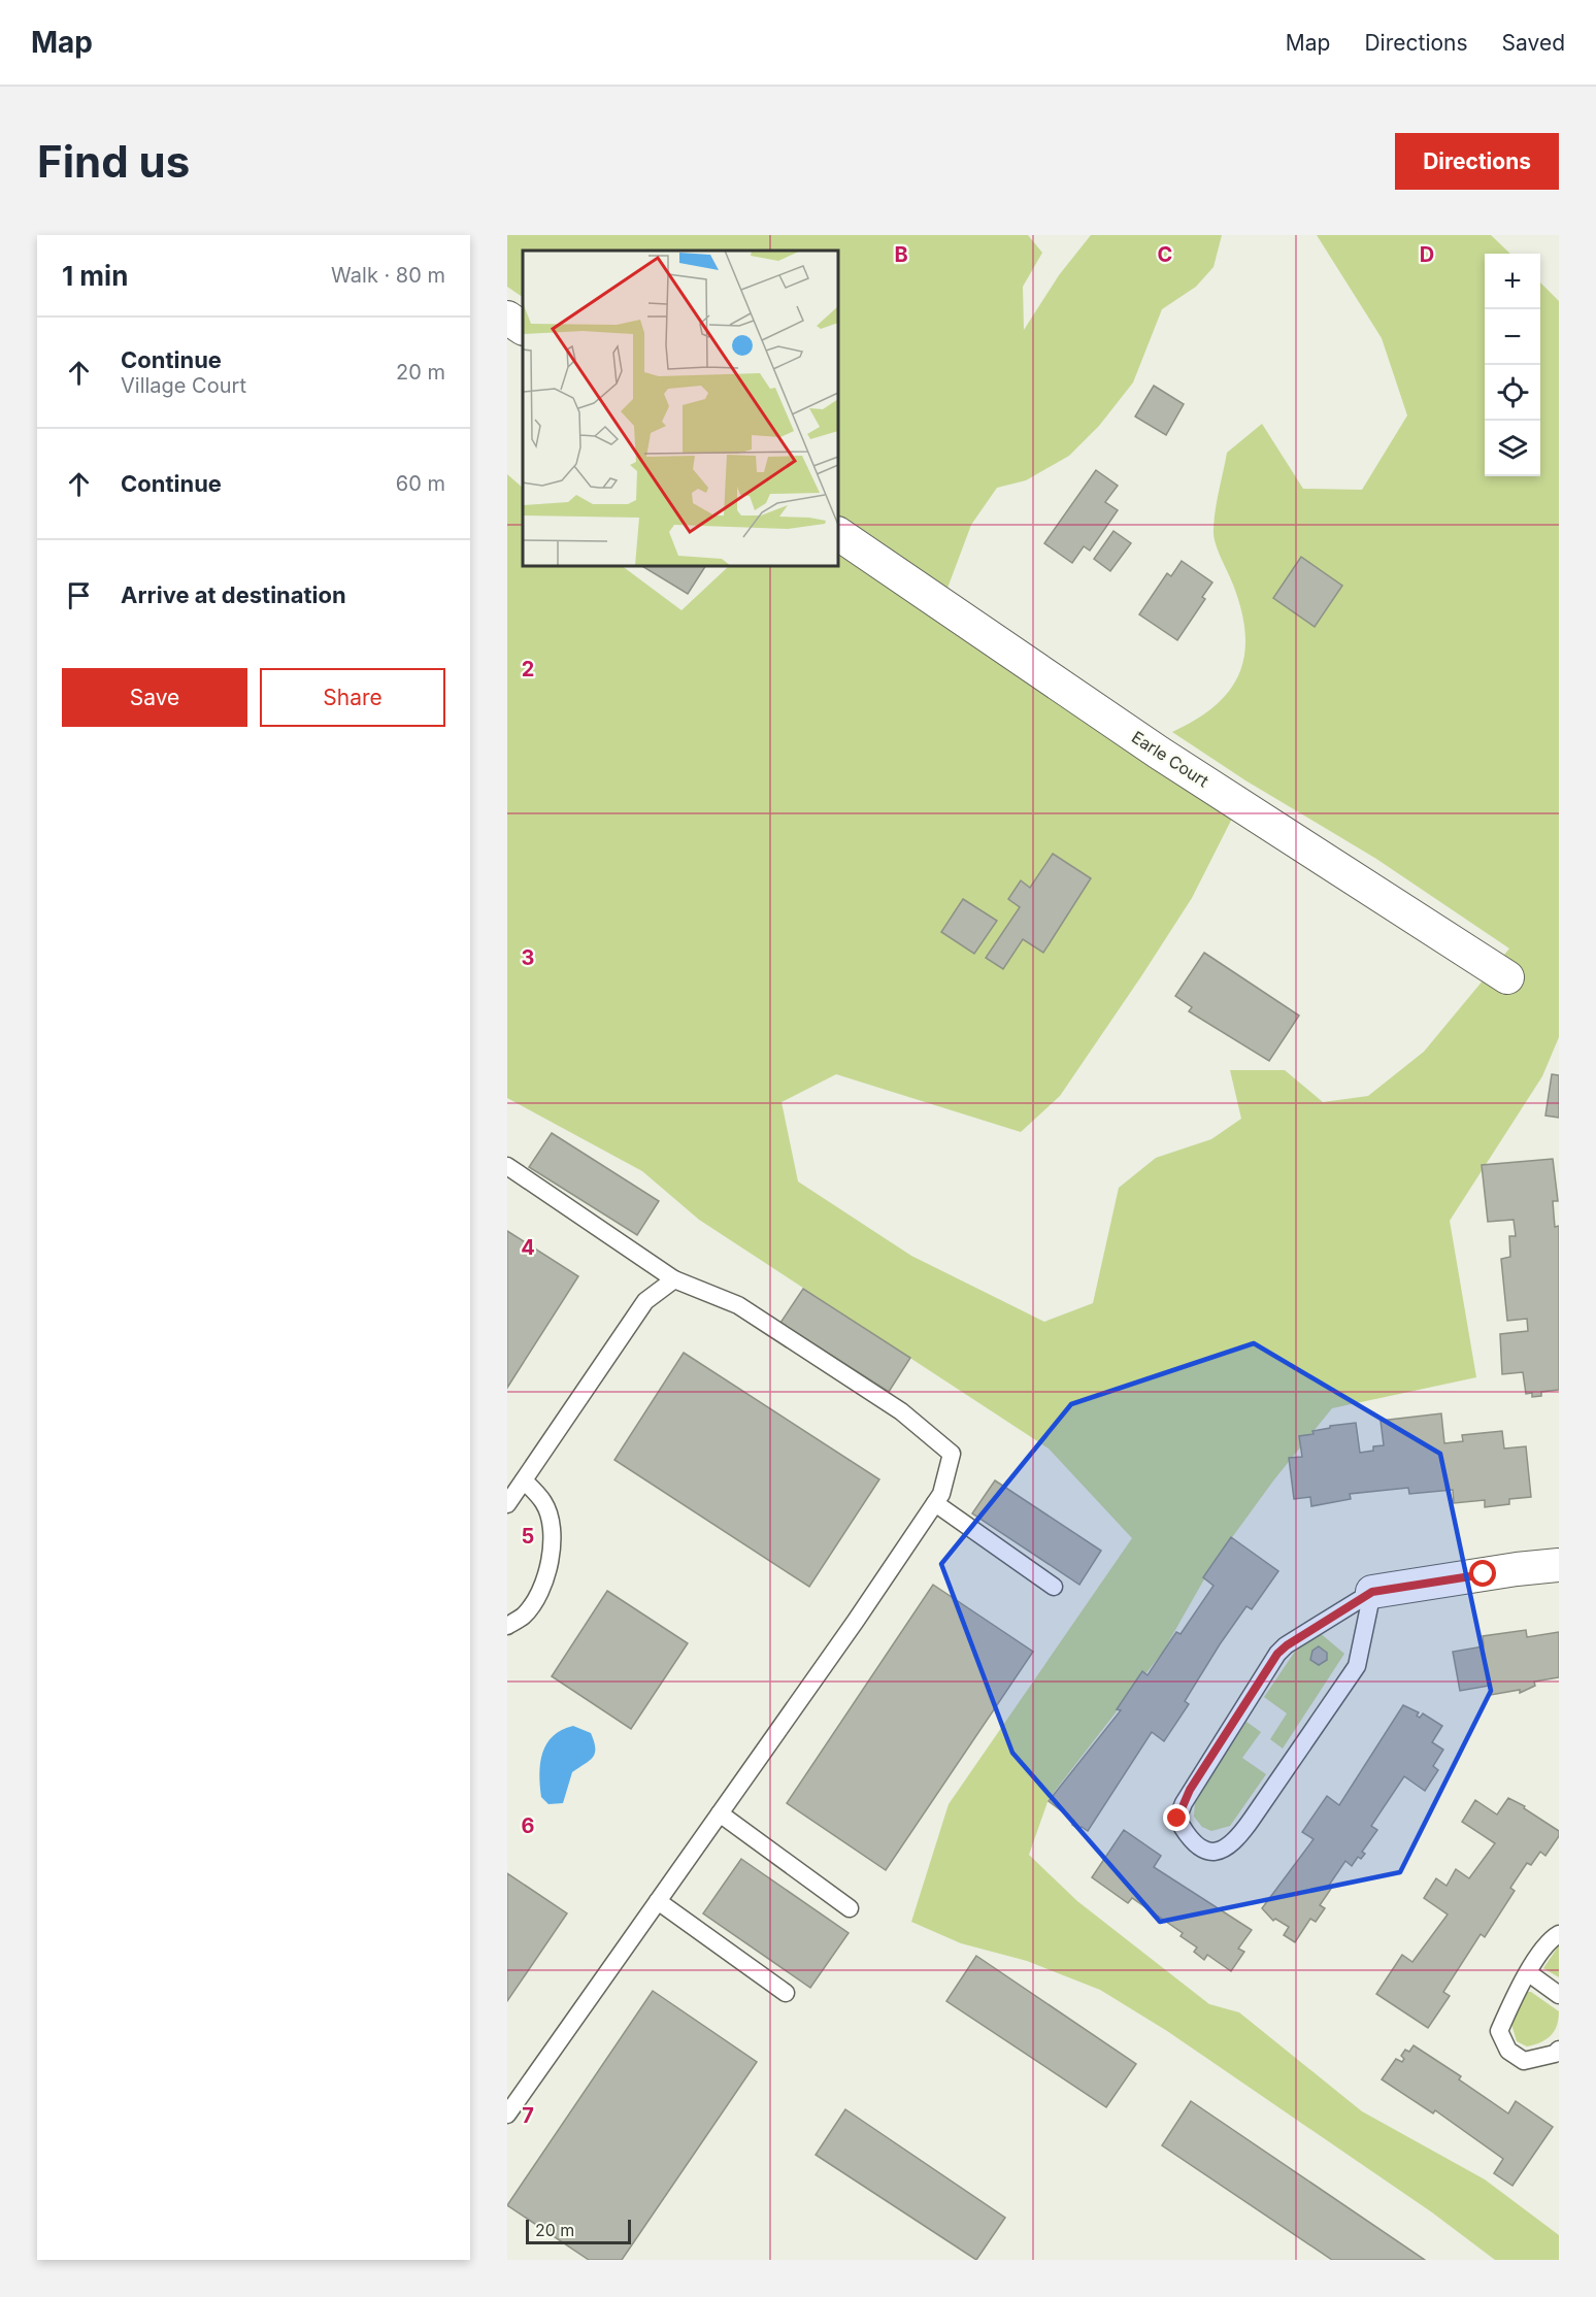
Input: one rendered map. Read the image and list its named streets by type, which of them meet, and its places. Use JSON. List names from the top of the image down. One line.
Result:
{"streets":{"street":["Earle Court"]},"scale_bar":"20 m","page":{"header":"Map","nav":["Map","Directions","Saved"],"buttons":["Directions",["Save","Share"]],"title":"Find us","heading":["1 min","Walk · 80 m"],"map_buttons":["+","−"],"list":[["Continue","Village Court","20 m"],["Continue","60 m"],"Arrive at destination"],"scale":"20 m"},"grid":{"columns":["B","C","D"],"rows":["2","3","4","5","6","7"]}}
